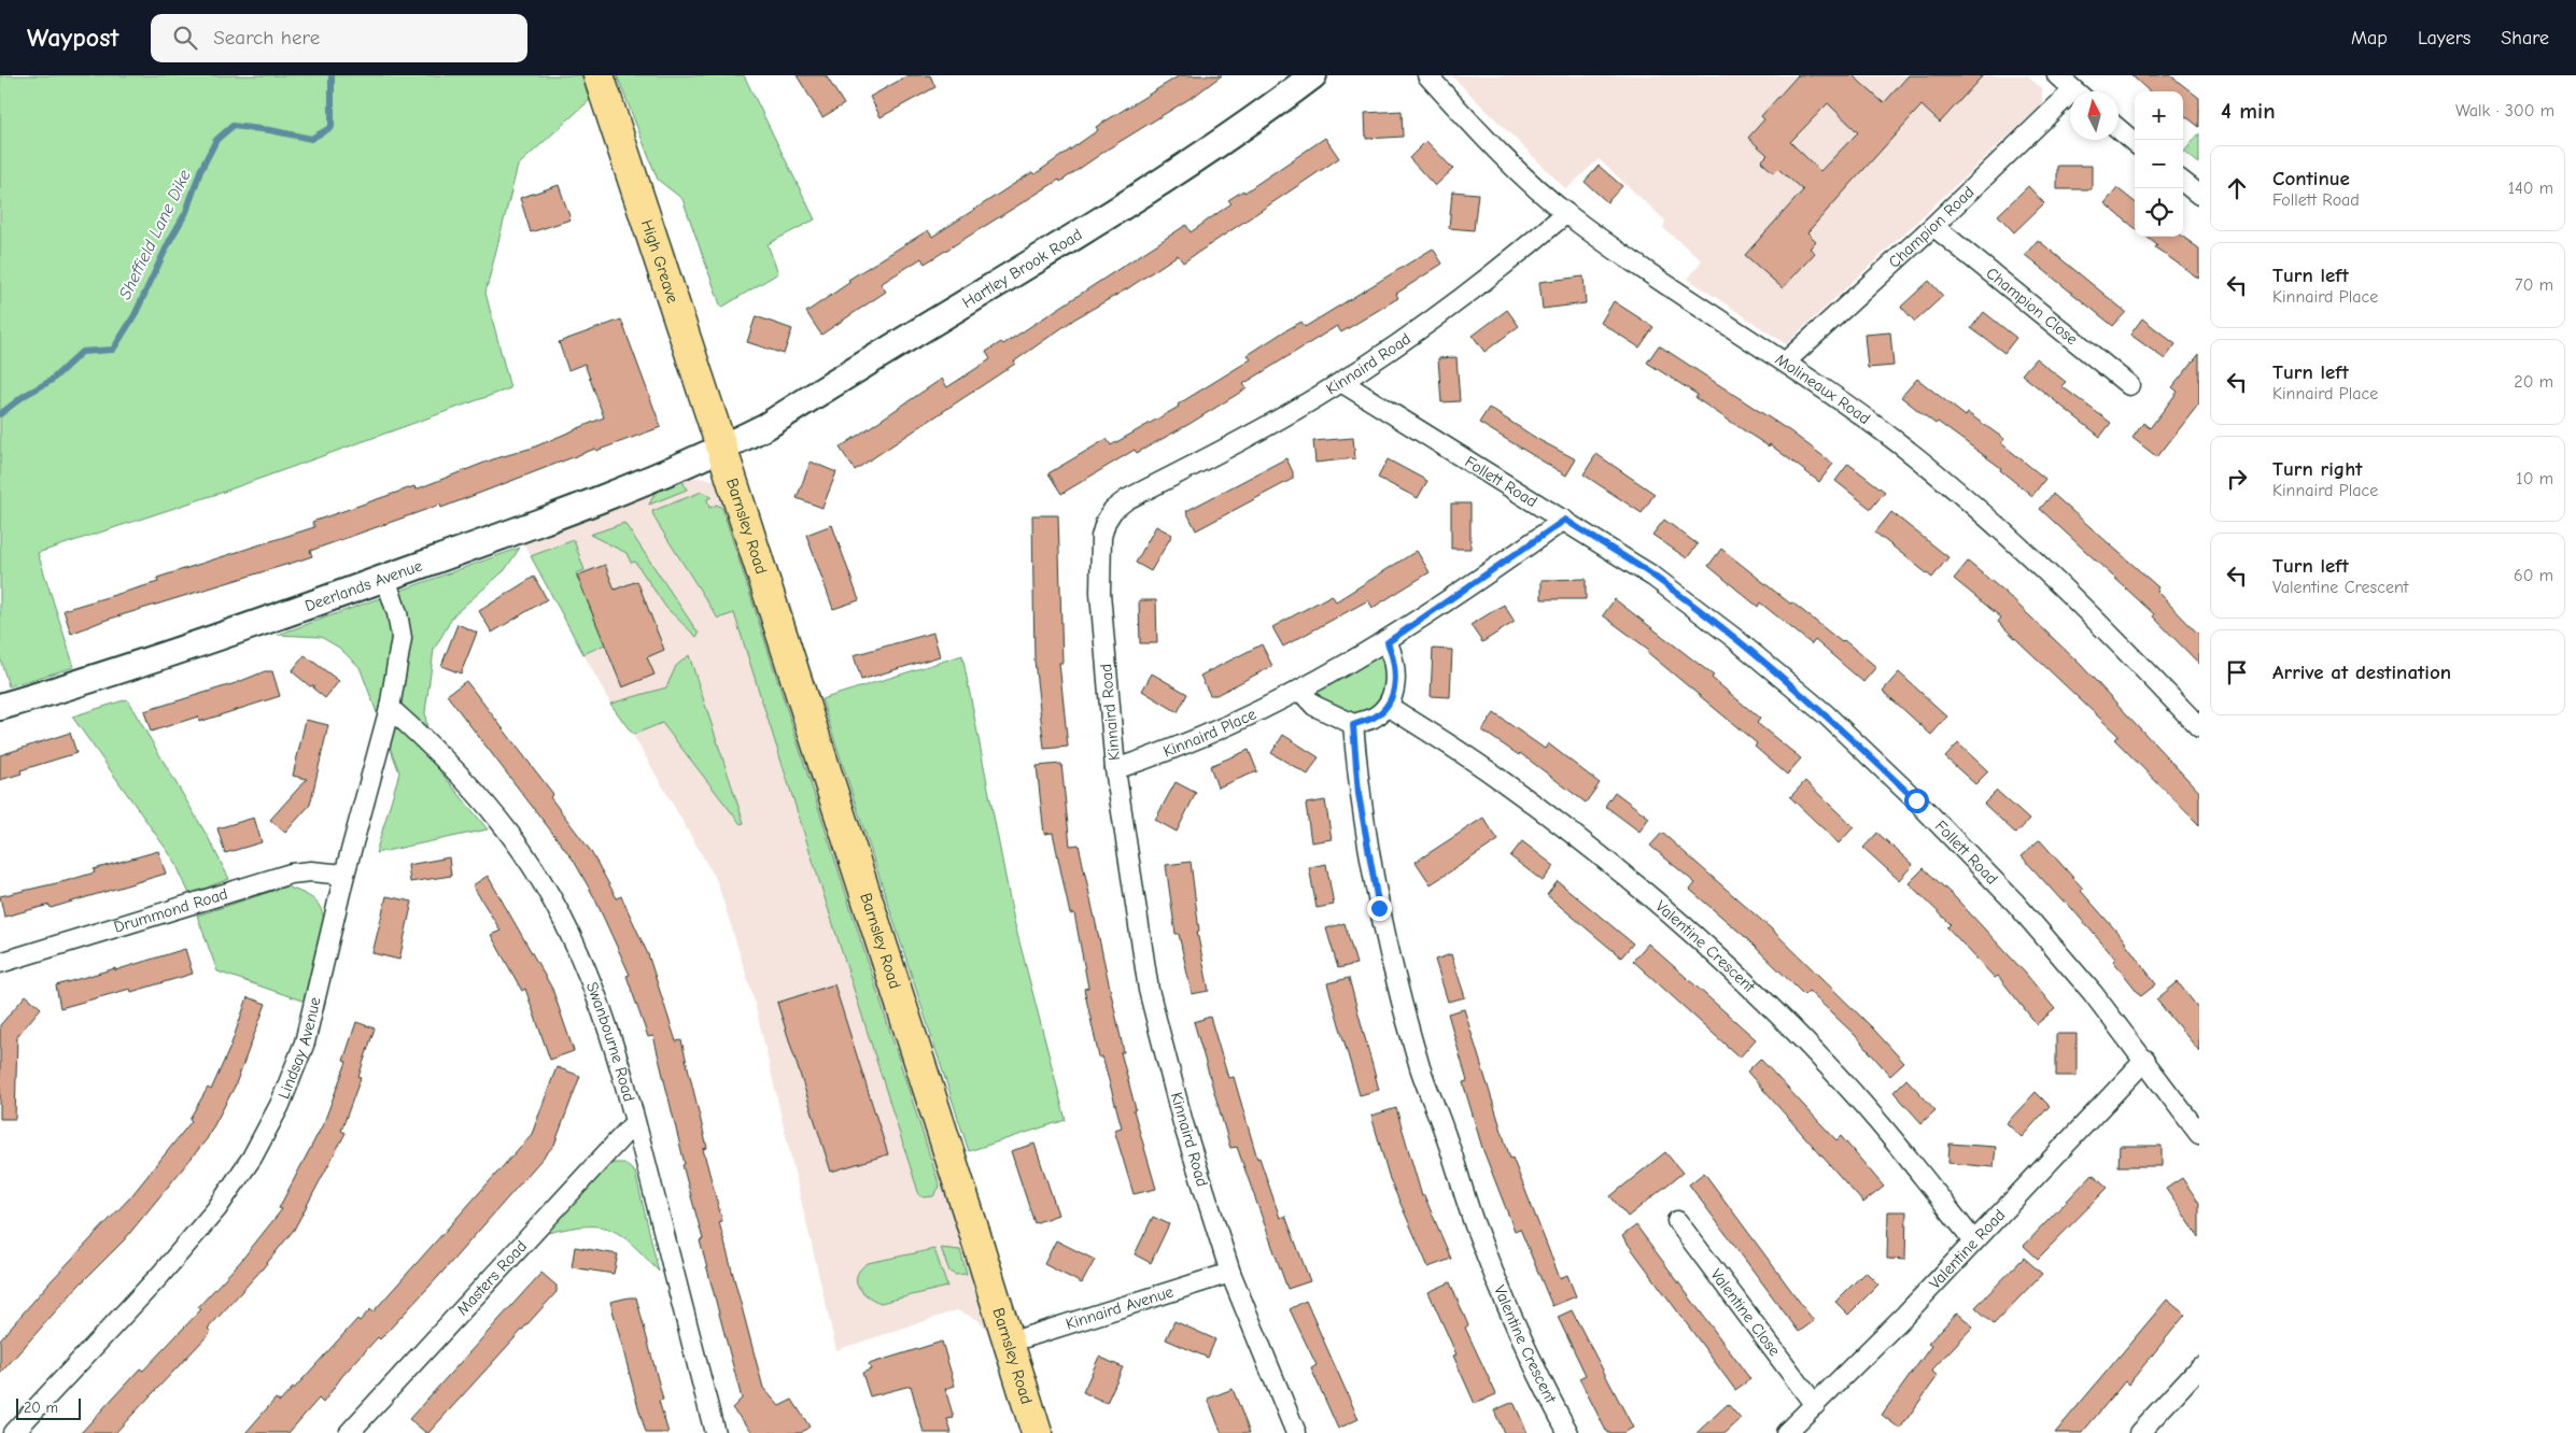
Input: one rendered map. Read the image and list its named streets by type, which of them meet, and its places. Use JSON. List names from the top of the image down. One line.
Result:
{"streets":{"main road":["High Greave","Barnsley Road"],"street":["Champion Road","Hartley Brook Road","Champion Close","Kinnaird Road","Molineaux Road","Follett Road","Deerlands Avenue","Kinnaird Place","Drummond Road","Valentine Crescent","Swanbourne Road","Lindsay Avenue","Valentine Road","Masters Road","Kinnaird Avenue","Valentine Close"]},"crossings":[["Champion Road","Champion Close"],["Champion Road","Molineaux Road"],["High Greave","Hartley Brook Road"],["High Greave","Barnsley Road"],["High Greave","Deerlands Avenue"],["Hartley Brook Road","Barnsley Road"],["Hartley Brook Road","Deerlands Avenue"],["Kinnaird Road","Molineaux Road"],["Kinnaird Road","Follett Road"],["Kinnaird Road","Kinnaird Place"],["Kinnaird Road","Kinnaird Avenue"],["Follett Road","Kinnaird Place"],["Follett Road","Valentine Road"],["Barnsley Road","Deerlands Avenue"],["Barnsley Road","Kinnaird Avenue"],["Deerlands Avenue","Lindsay Avenue"],["Drummond Road","Lindsay Avenue"],["Valentine Crescent","Valentine Road"],["Swanbourne Road","Lindsay Avenue"],["Swanbourne Road","Masters Road"],["Valentine Road","Valentine Close"]],"water":["Sheffield Lane Dike"],"scale_bar":"20 m","north":"top","page":{"header":"Waypost","search":"Search here","nav":["Map","Layers","Share"],"heading":["4 min","Walk · 300 m"],"map_buttons":["+","−"],"list":[["Continue","Follett Road","140 m"],["Turn left","Kinnaird Place","70 m"],["Turn left","Kinnaird Place","20 m"],["Turn right","Kinnaird Place","10 m"],["Turn left","Valentine Crescent","60 m"],"Arrive at destination"],"scale":"20 m"}}
